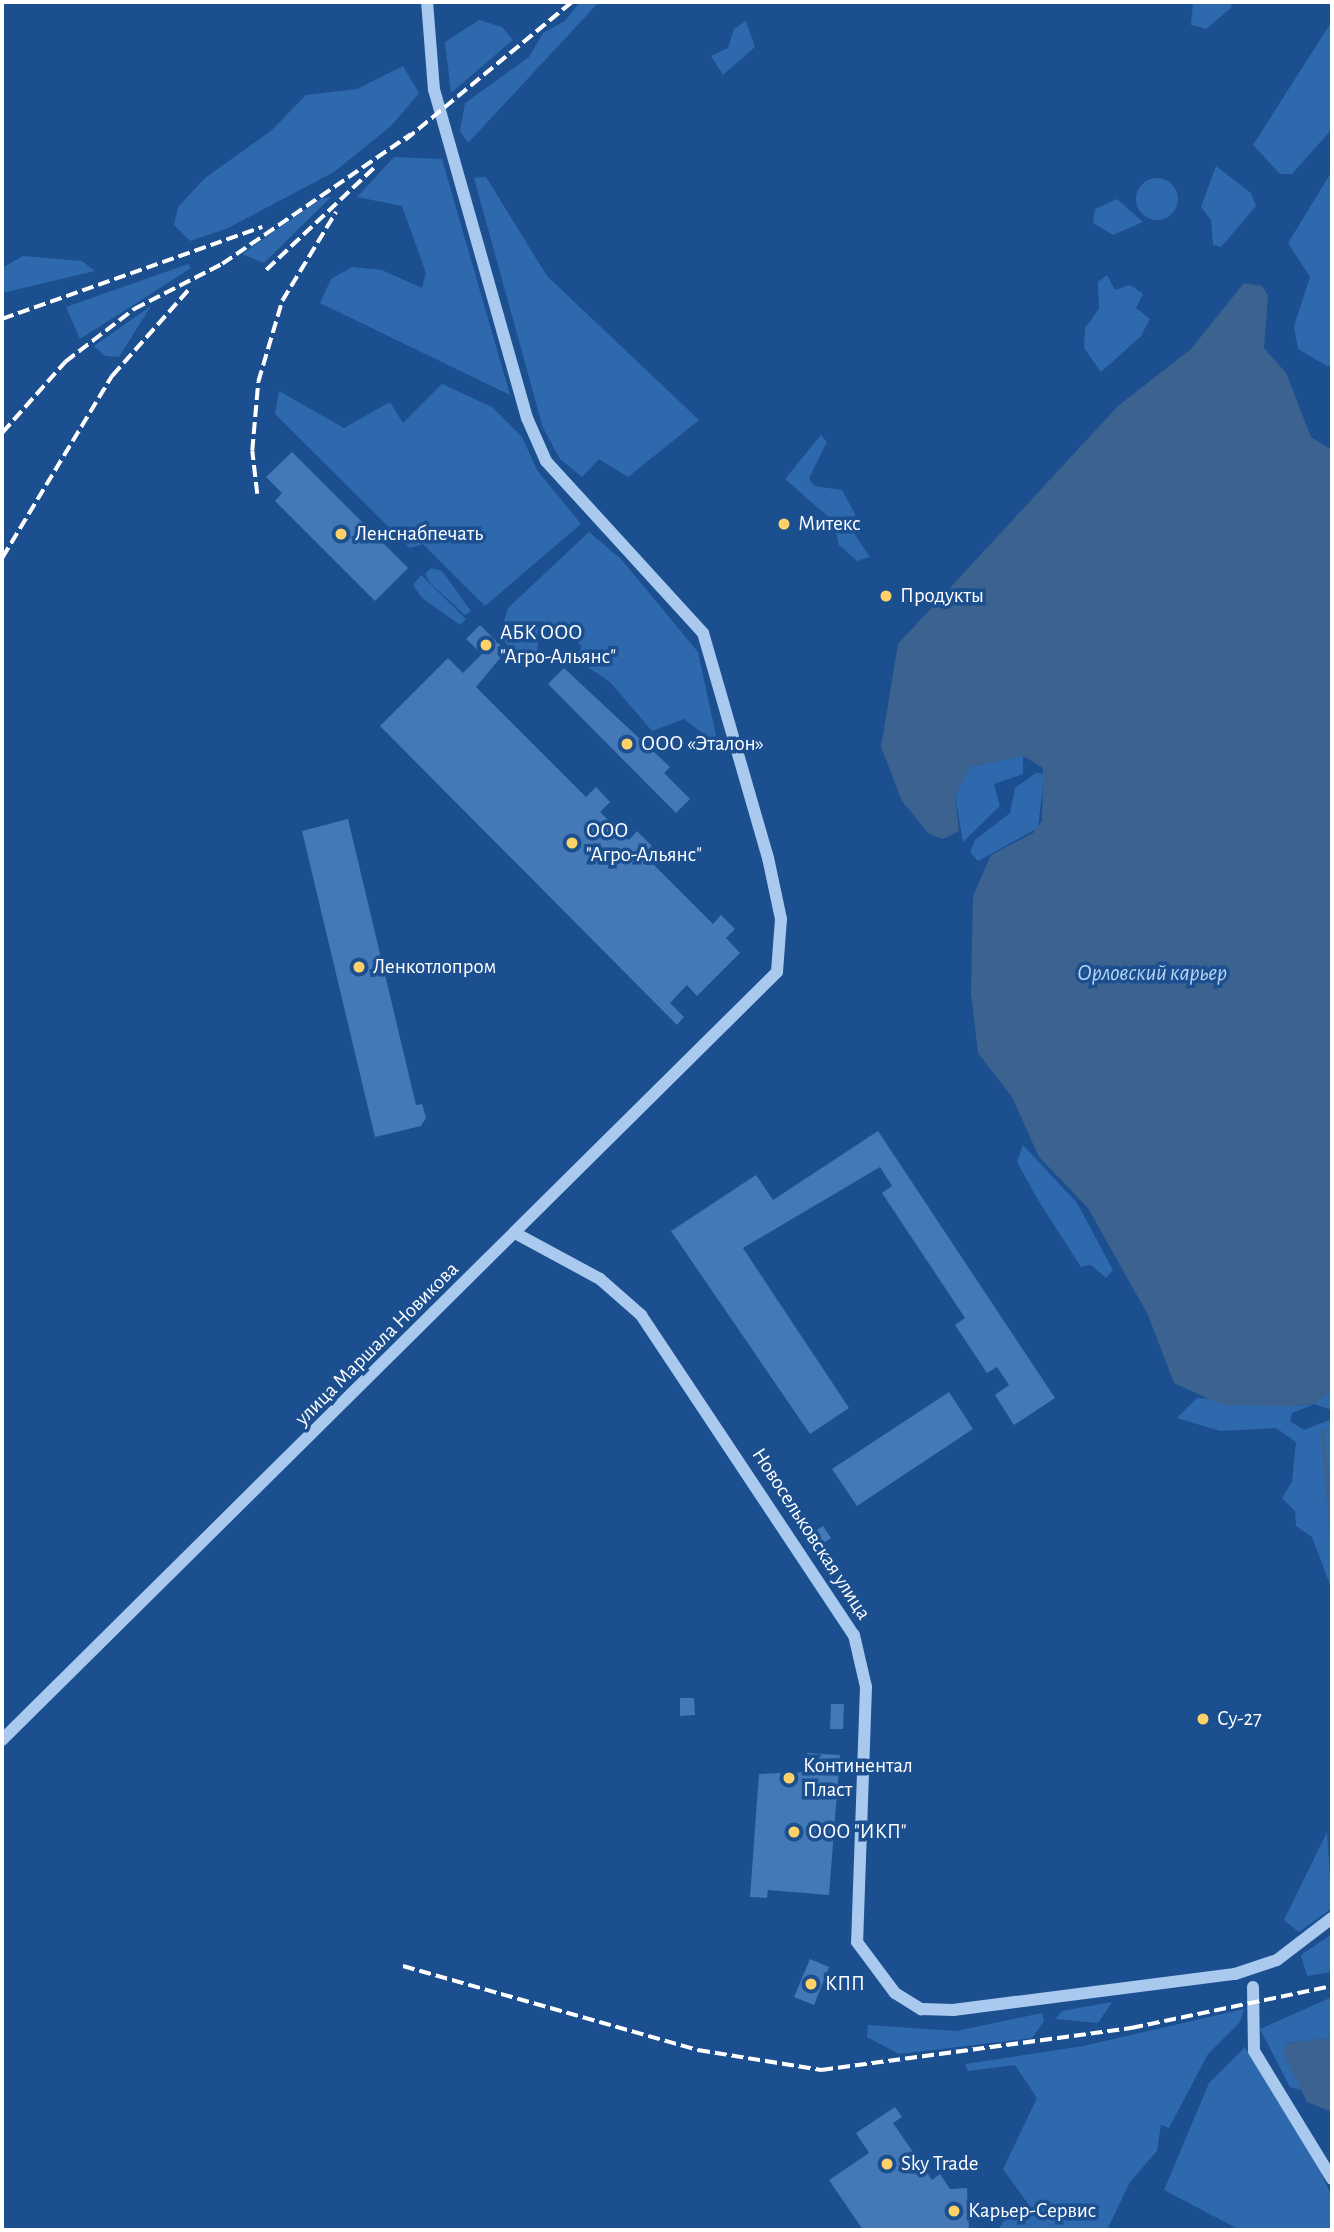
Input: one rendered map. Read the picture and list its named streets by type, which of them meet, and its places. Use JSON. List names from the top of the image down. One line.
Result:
{"streets":{"street":["улица Маршала Новикова","Новосельковская улица"]},"crossings":[["улица Маршала Новикова","Новосельковская улица"]],"water":["Орловский карьер"],"places":["Митекс","Ленснабпечать","Продукты","АБК ООО \"Агро-Альянс\"","ООО «Эталон»","ООО \"Агро-Альянс\"","Ленкотлопром","Су-27","Континентал Пласт","ООО \"ИКП\"","КПП","Sky Trade","Карьер-Сервис"]}
